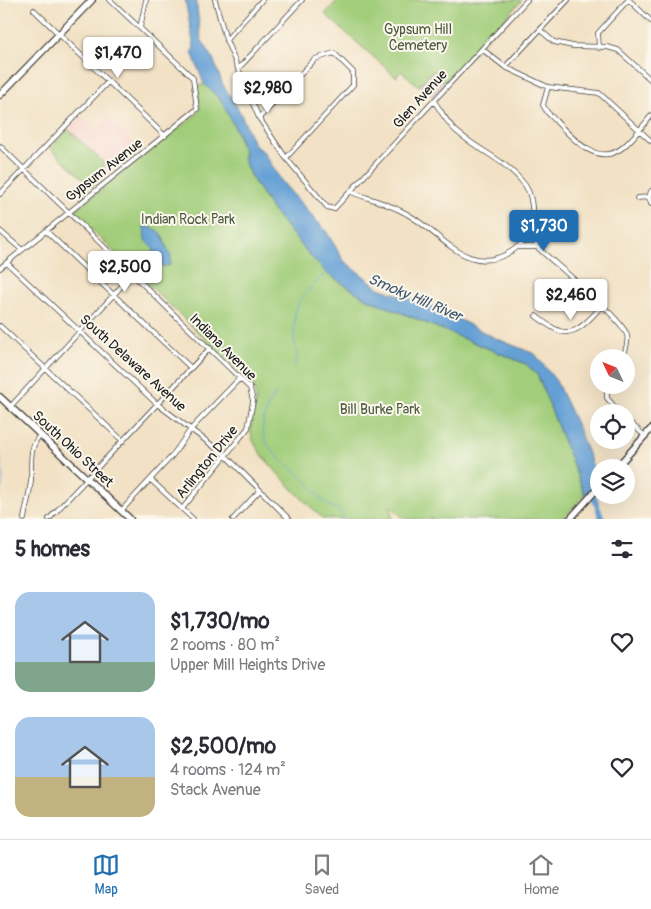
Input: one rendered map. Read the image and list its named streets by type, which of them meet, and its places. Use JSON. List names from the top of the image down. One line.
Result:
{"streets":{"street":["Glen Avenue","Gypsum Avenue","Indiana Avenue","South Delaware Avenue","South Ohio Street","Arlington Drive"]},"crossings":[["Gypsum Avenue","Indiana Avenue"],["Gypsum Avenue","South Delaware Avenue"],["Indiana Avenue","Arlington Drive"],["South Delaware Avenue","Arlington Drive"]],"water":["Smoky Hill River"],"parks":["Gypsum Hill Cemetery","Indian Rock Park","Bill Burke Park"],"north":"top left","page":{"price":["$1,470","$2,980","$1,730","$2,500","$2,460"],"heading":"5 homes","list":[{"name":"$1,730/mo","note":"2 rooms · 80 m² · Upper Mill Heights Drive"},{"name":"$2,500/mo","note":"4 rooms · 124 m² · Stack Avenue"}],"tabs":["Map","Saved","Home"]}}
